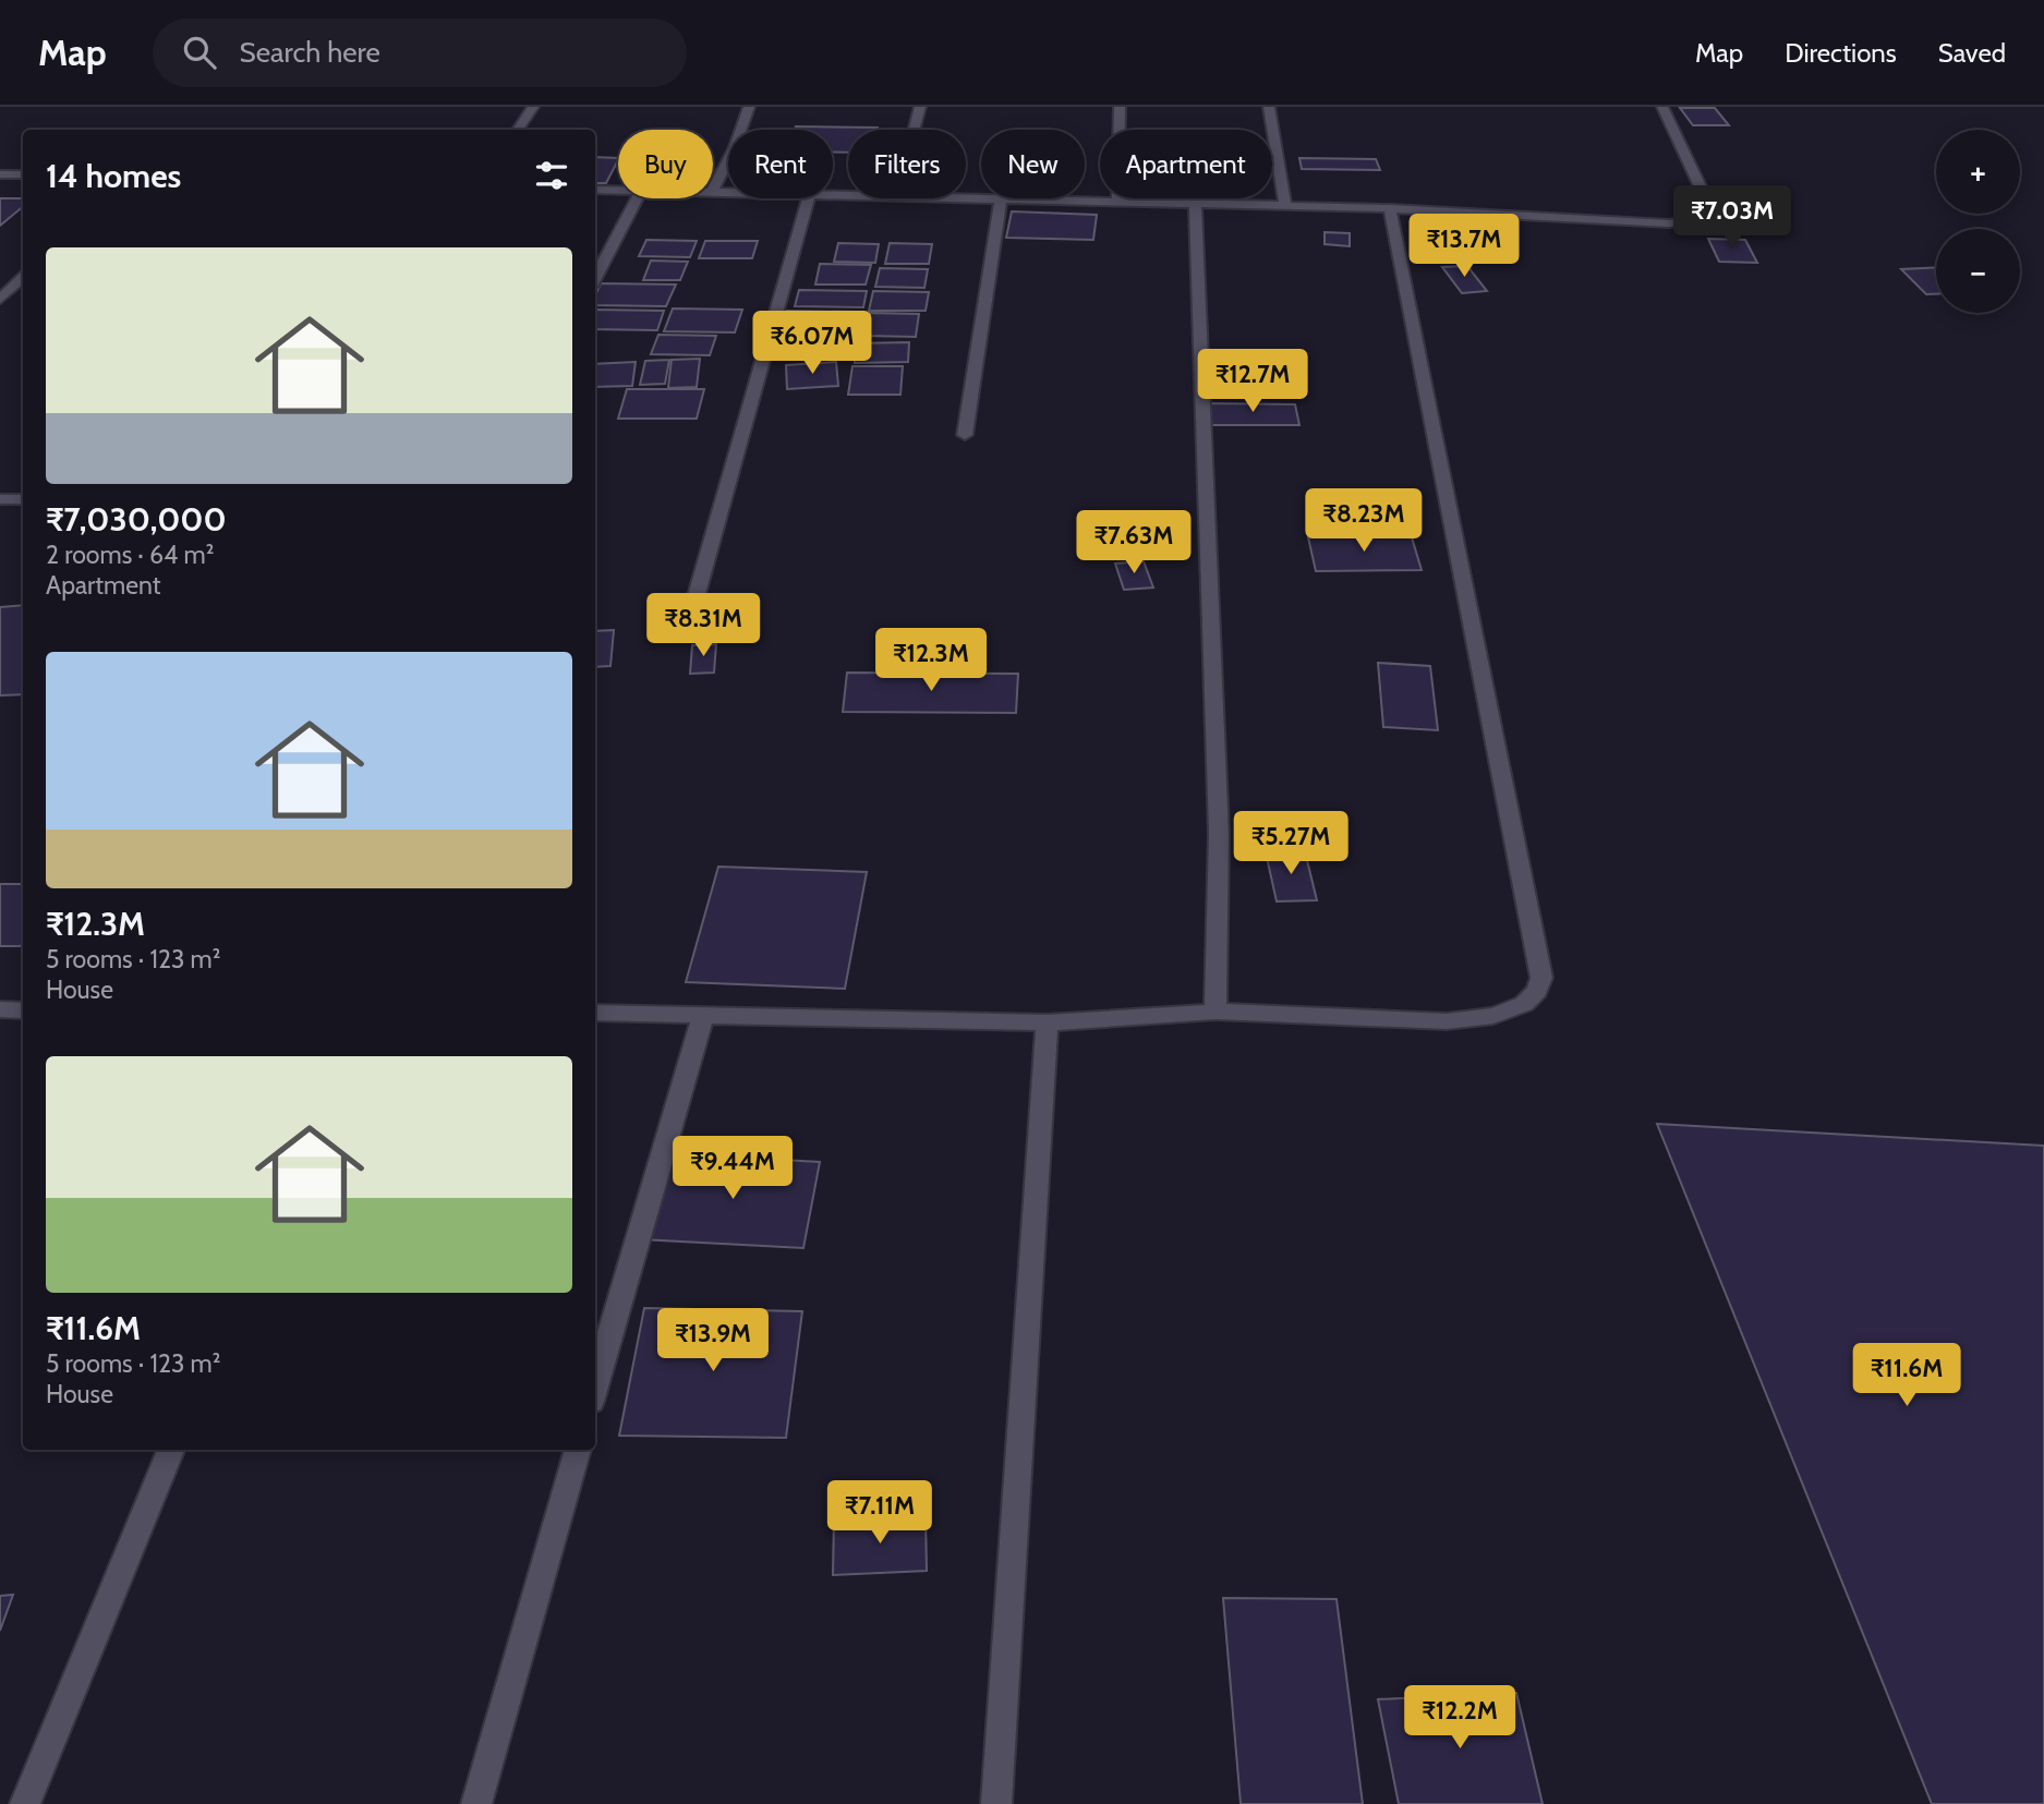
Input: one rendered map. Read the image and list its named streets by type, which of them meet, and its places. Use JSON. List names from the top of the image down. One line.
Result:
{"page":{"header":"Map","search":"Search here","nav":["Map","Directions","Saved"],"map_buttons":["+","−"],"chip":["Buy","Rent","Filters","New","Apartment"],"heading":"14 homes","price":["₹7.03M","₹13.7M","₹6.07M","₹12.7M","₹8.23M","₹7.63M","₹8.31M","₹12.3M","₹5.27M","₹9.44M","₹13.9M","₹11.6M","₹7.11M","₹12.2M"],"list":[{"name":"₹7,030,000","note":"2 rooms · 64 m² · Apartment"},{"name":"₹12.3M","note":"5 rooms · 123 m² · House"},{"name":"₹11.6M","note":"5 rooms · 123 m² · House"}]}}
